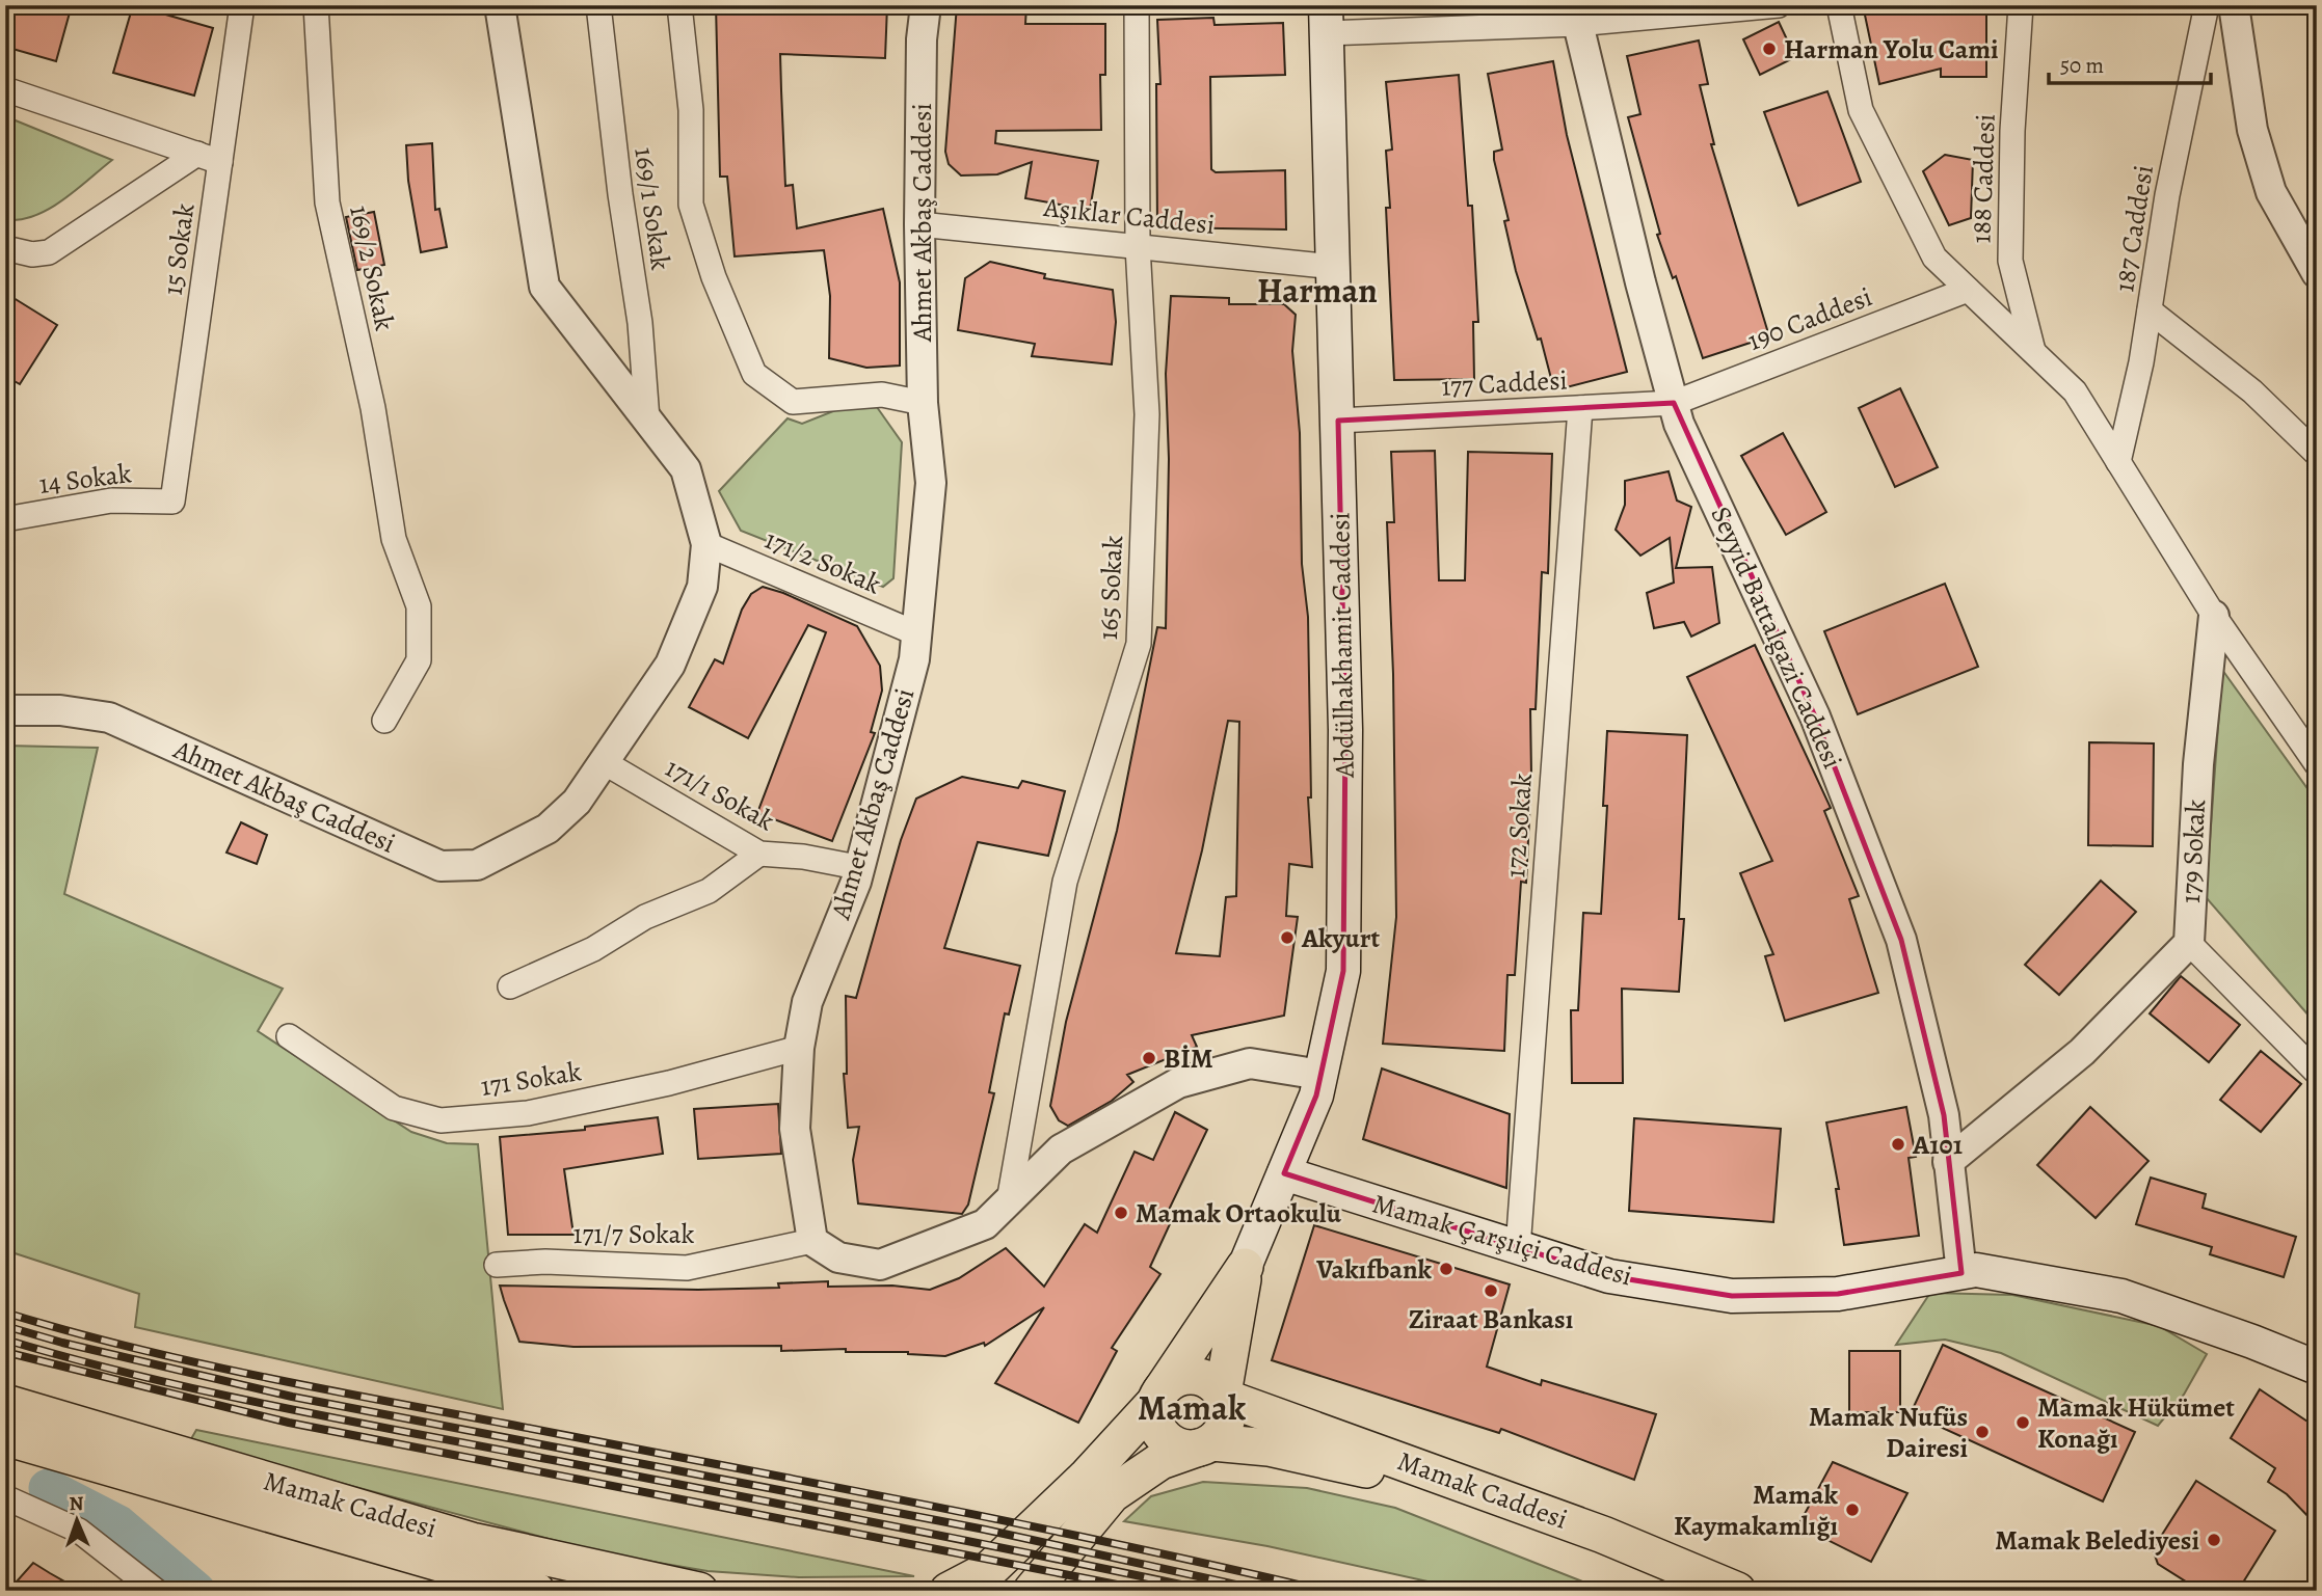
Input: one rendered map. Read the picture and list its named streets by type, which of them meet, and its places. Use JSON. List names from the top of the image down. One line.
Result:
{"streets":{"main road":["Abdülhakhamit Caddesi","Mamak Çarşıiçi Caddesi","Mamak Caddesi"],"street":["188 Caddesi","169/1 Sokak","Aşıklar Caddesi","Ahmet Akbaş Caddesi","187 Caddesi","15 Sokak","169/2 Sokak","190 Caddesi","177 Caddesi","14 Sokak","171/2 Sokak","165 Sokak","Seyyid Battalgazi Caddesi","171/1 Sokak","172 Sokak","179 Sokak","171 Sokak","171/7 Sokak"]},"crossings":[["169/1 Sokak","Ahmet Akbaş Caddesi"],["Aşıklar Caddesi","Ahmet Akbaş Caddesi"],["Aşıklar Caddesi","165 Sokak"],["Aşıklar Caddesi","Abdülhakhamit Caddesi"],["Ahmet Akbaş Caddesi","171/2 Sokak"],["Ahmet Akbaş Caddesi","171/1 Sokak"],["Ahmet Akbaş Caddesi","171 Sokak"],["Ahmet Akbaş Caddesi","171/7 Sokak"],["15 Sokak","14 Sokak"],["190 Caddesi","177 Caddesi"],["190 Caddesi","Seyyid Battalgazi Caddesi"],["177 Caddesi","Seyyid Battalgazi Caddesi"],["177 Caddesi","Abdülhakhamit Caddesi"],["177 Caddesi","172 Sokak"],["Seyyid Battalgazi Caddesi","179 Sokak"],["Seyyid Battalgazi Caddesi","Mamak Çarşıiçi Caddesi"],["Abdülhakhamit Caddesi","Mamak Çarşıiçi Caddesi"],["172 Sokak","Mamak Çarşıiçi Caddesi"]],"districts":["Harman","Mamak"],"places":["Harman Yolu Cami","Akyurt","BİM","A101","Mamak Ortaokulu","Vakıfbank","Ziraat Bankası","Mamak Hükümet Konağı","Mamak Nufüs Dairesi","Mamak Kaymakamlığı","Mamak Belediyesi"],"scale_bar":"50 m","north":"top"}
